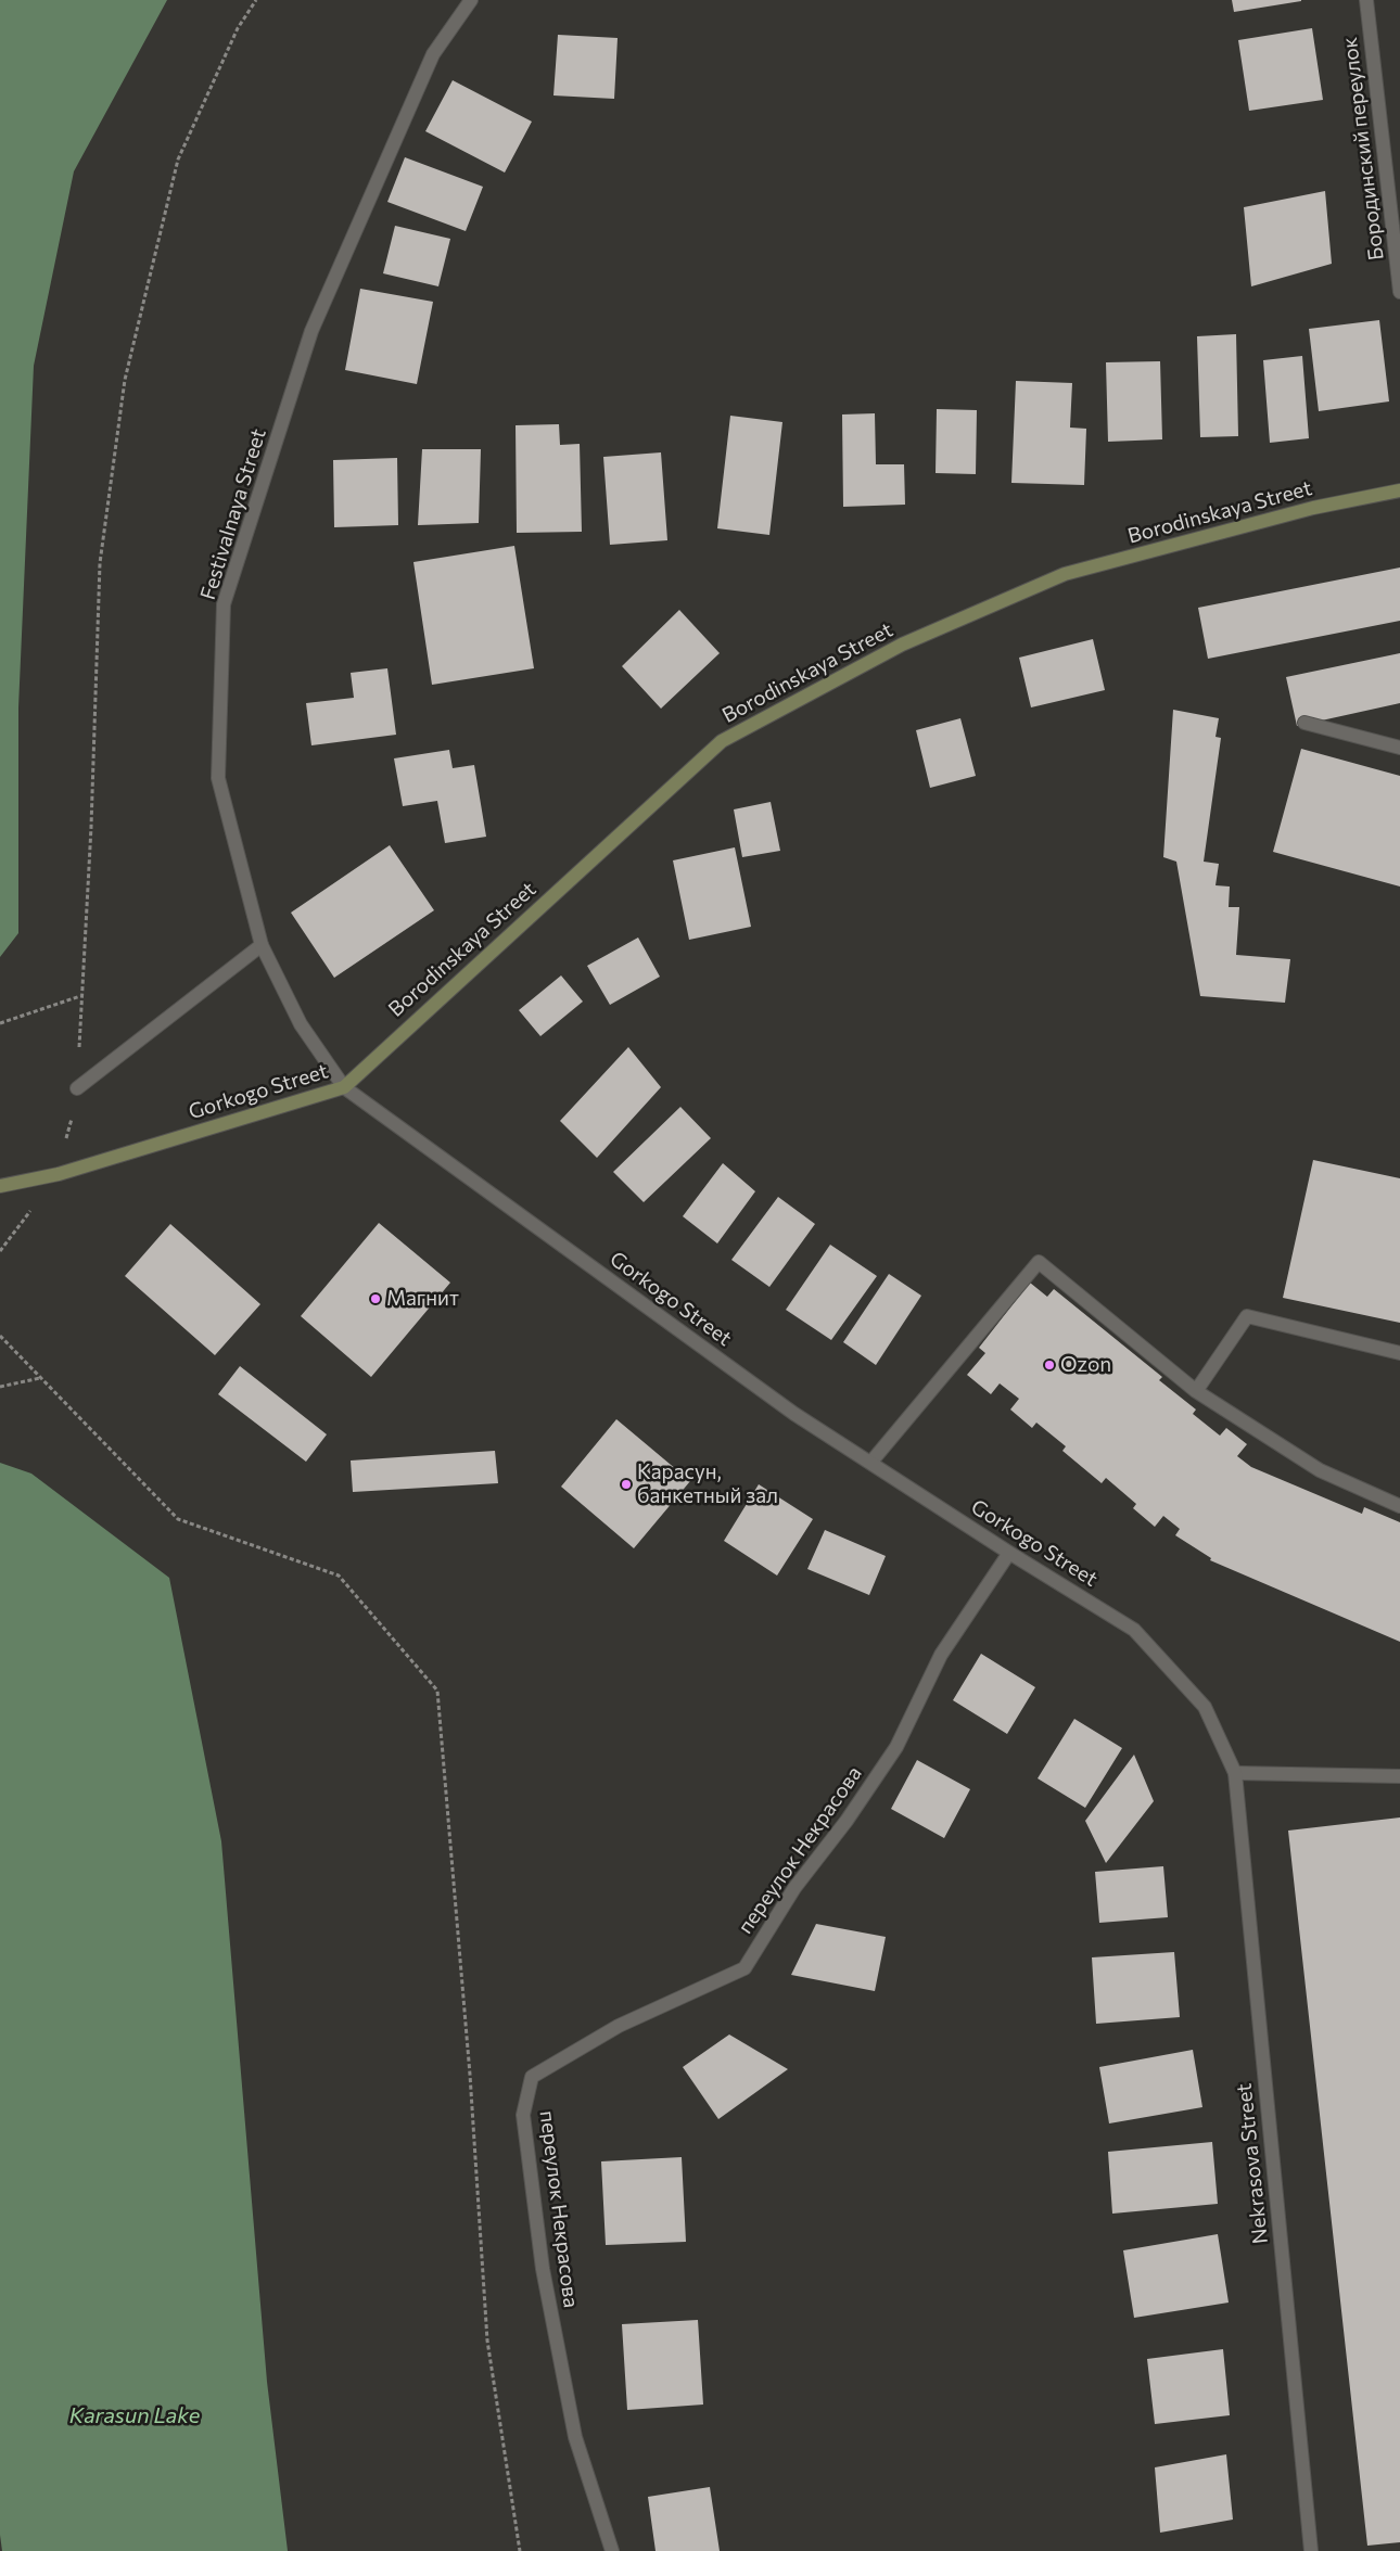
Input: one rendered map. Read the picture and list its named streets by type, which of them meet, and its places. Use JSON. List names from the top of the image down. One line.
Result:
{"streets":{"main road":["Borodinskaya Street","Gorkogo Street"],"street":["Бородинский переулок","Festivalnaya Street","переулок Некрасова","Nekrasova Street"]},"crossings":[["Borodinskaya Street","Festivalnaya Street"],["Borodinskaya Street","Gorkogo Street"],["Festivalnaya Street","Gorkogo Street"],["Gorkogo Street","переулок Некрасова"],["Gorkogo Street","Nekrasova Street"]],"water":["Karasun Lake"],"places":["Магнит","Ozon","Карасун, банкетный зал"]}
